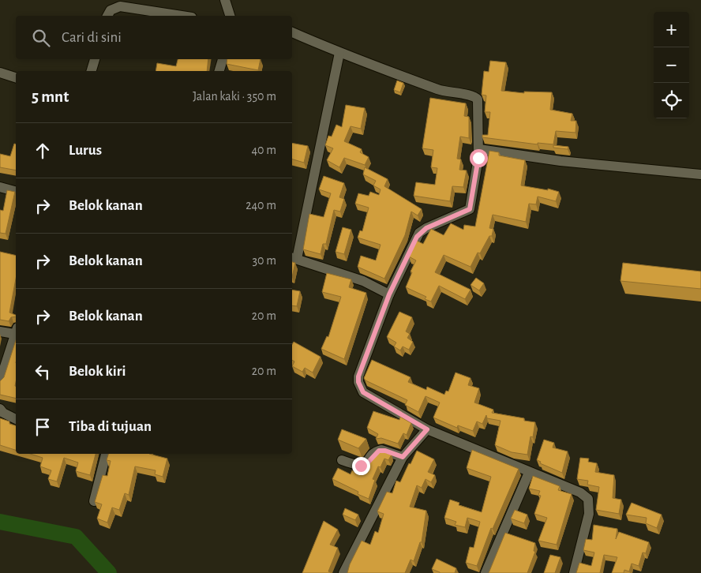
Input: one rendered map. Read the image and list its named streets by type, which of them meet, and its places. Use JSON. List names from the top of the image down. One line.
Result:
{"page":{"map_buttons":["+","−"],"search":"Cari di sini","heading":["5 mnt","Jalan kaki · 350 m"],"list":[["Lurus","40 m"],["Belok kanan","240 m"],["Belok kanan","30 m"],["Belok kanan","20 m"],["Belok kiri","20 m"],"Tiba di tujuan"]}}
